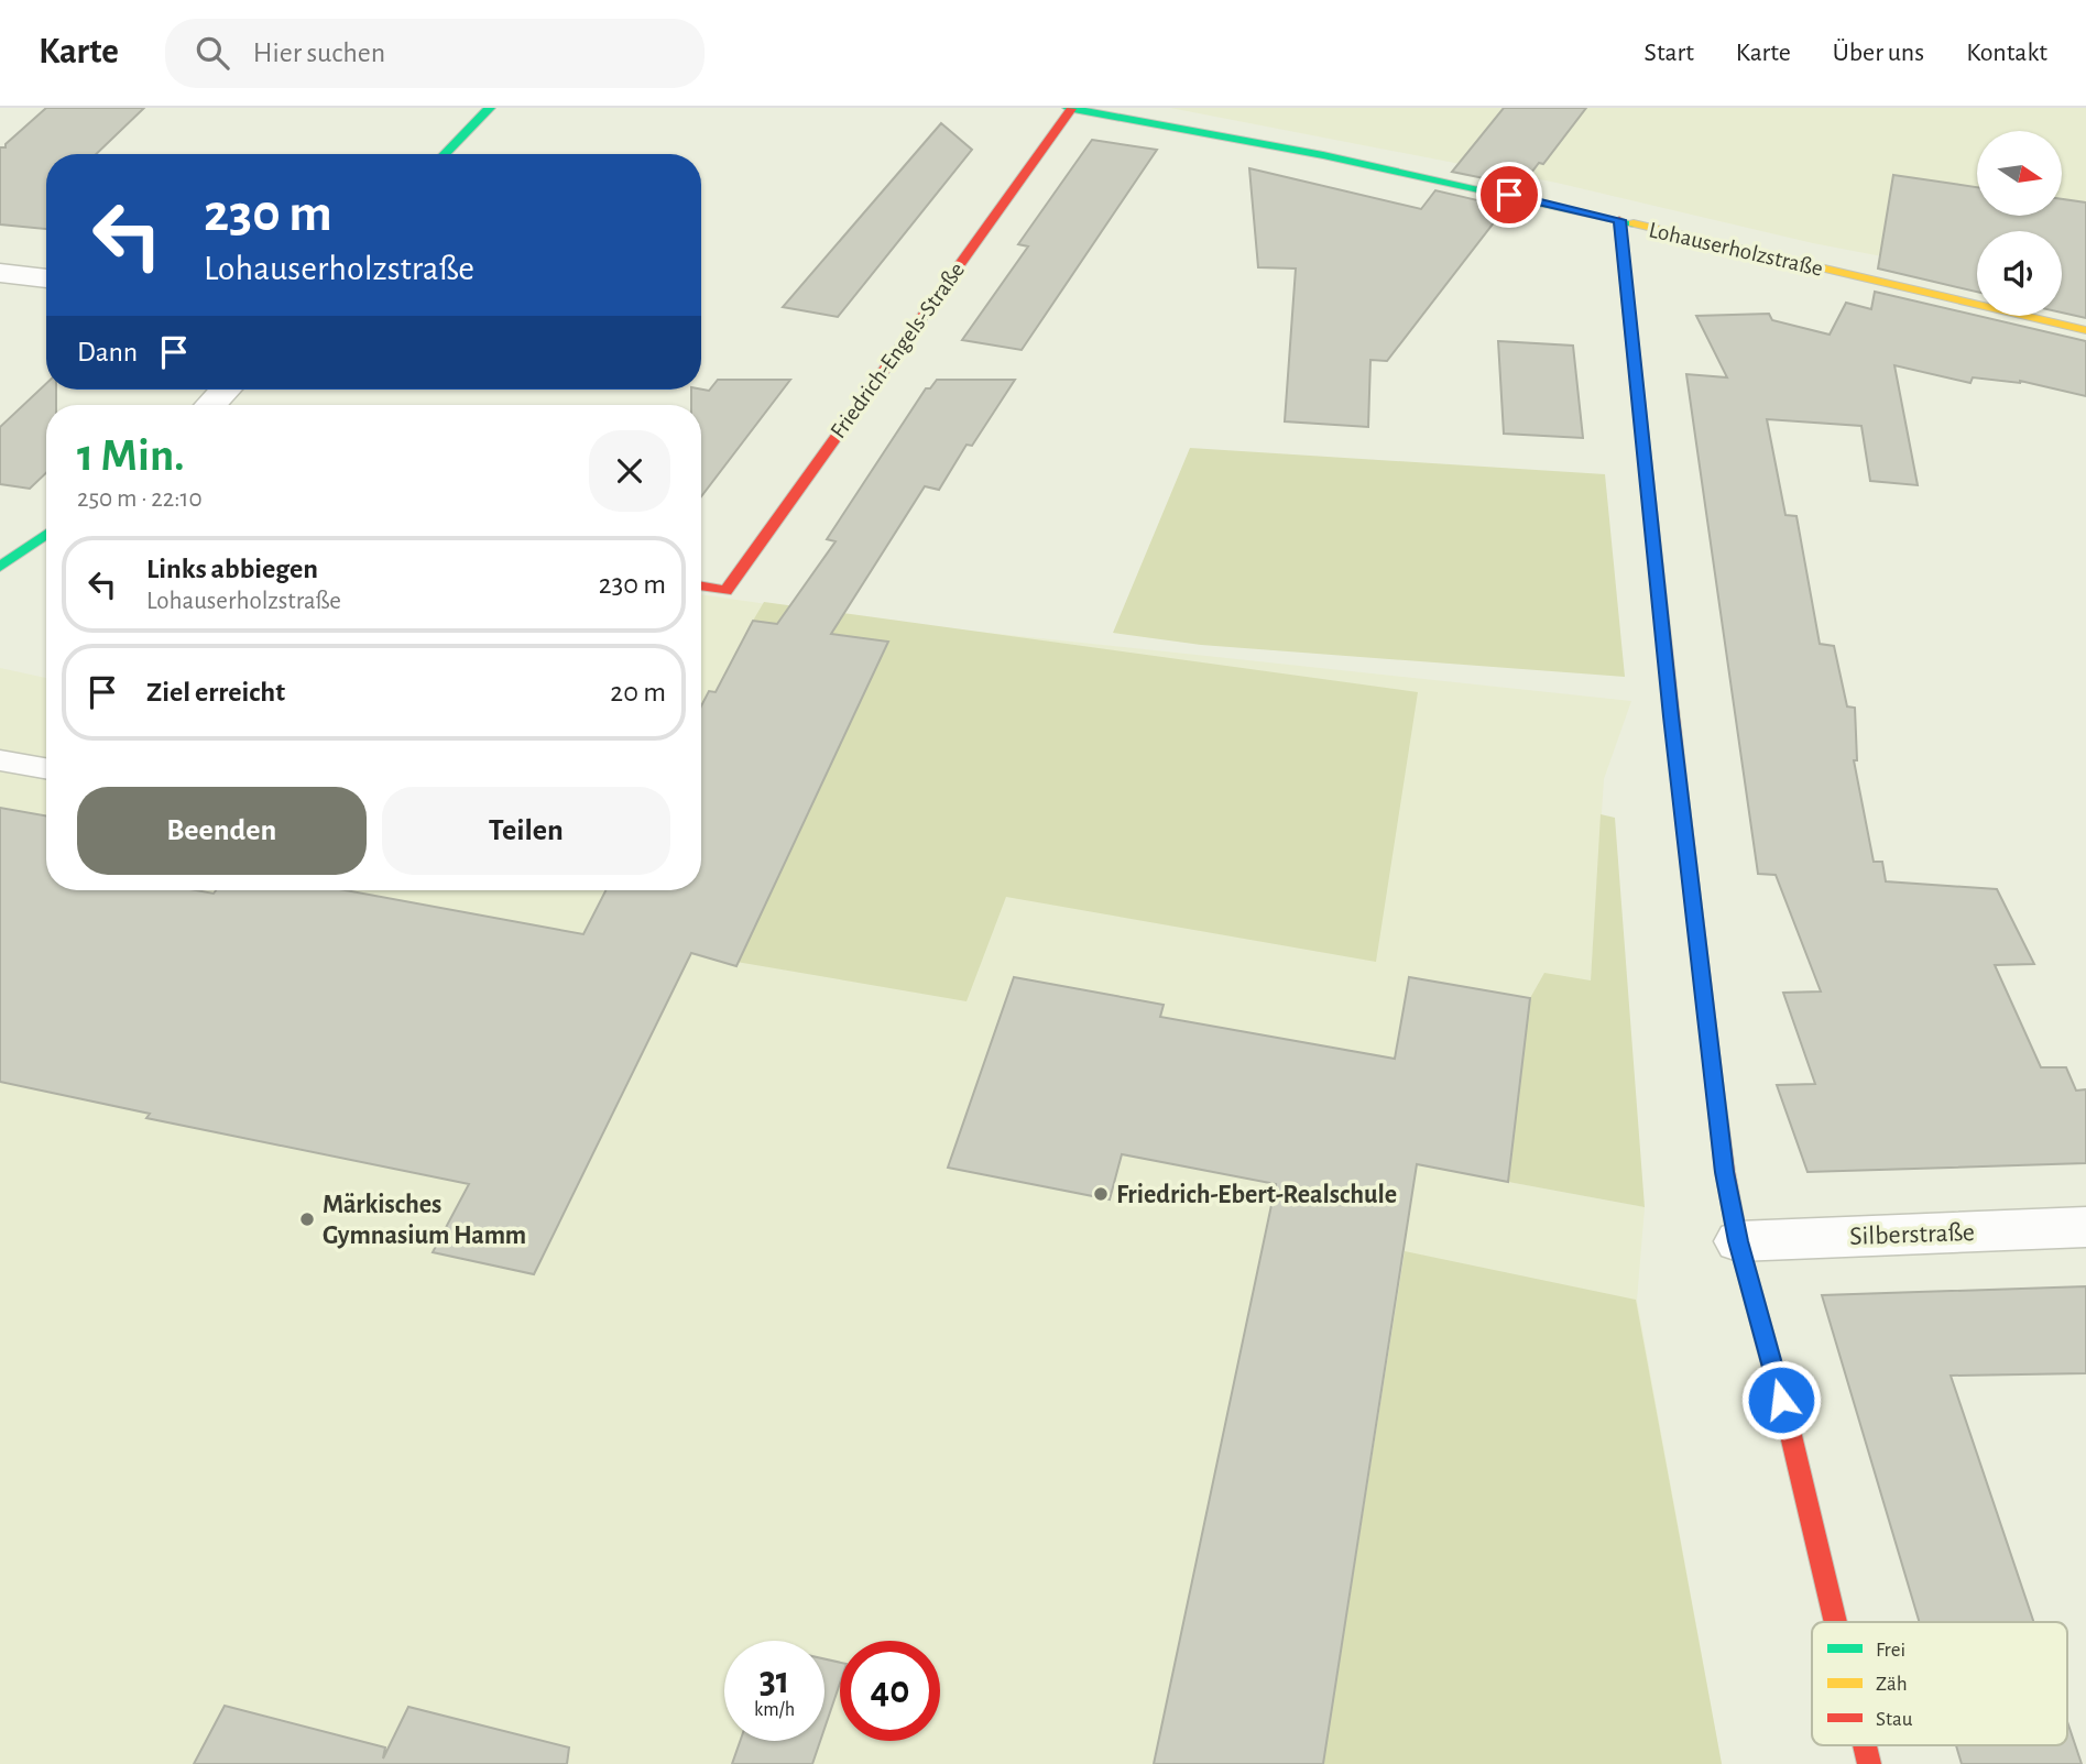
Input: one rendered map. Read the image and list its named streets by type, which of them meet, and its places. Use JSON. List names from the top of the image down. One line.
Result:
{"streets":{"street":["Lohauserholzstraße","Friedrich-Engels-Straße","Silberstraße"]},"crossings":[["Lohauserholzstraße","Friedrich-Engels-Straße"]],"places":["Friedrich-Ebert-Realschule","Märkisches Gymnasium Hamm"],"legend":["Frei","Zäh","Stau"],"north":"right","page":{"header":"Karte","search":"Hier suchen","nav":["Start","Karte","Über uns","Kontakt"],"turn":["230 m","Lohauserholzstraße"],"then":"Dann","heading":["1 Min.","250 m · 22:10"],"list":[{"name":"Links abbiegen","note":"Lohauserholzstraße","value":"230 m"},{"name":"Ziel erreicht","value":"20 m"}],"buttons":["Beenden","Teilen"],"speed":"31 km/h","limit":"40"}}
